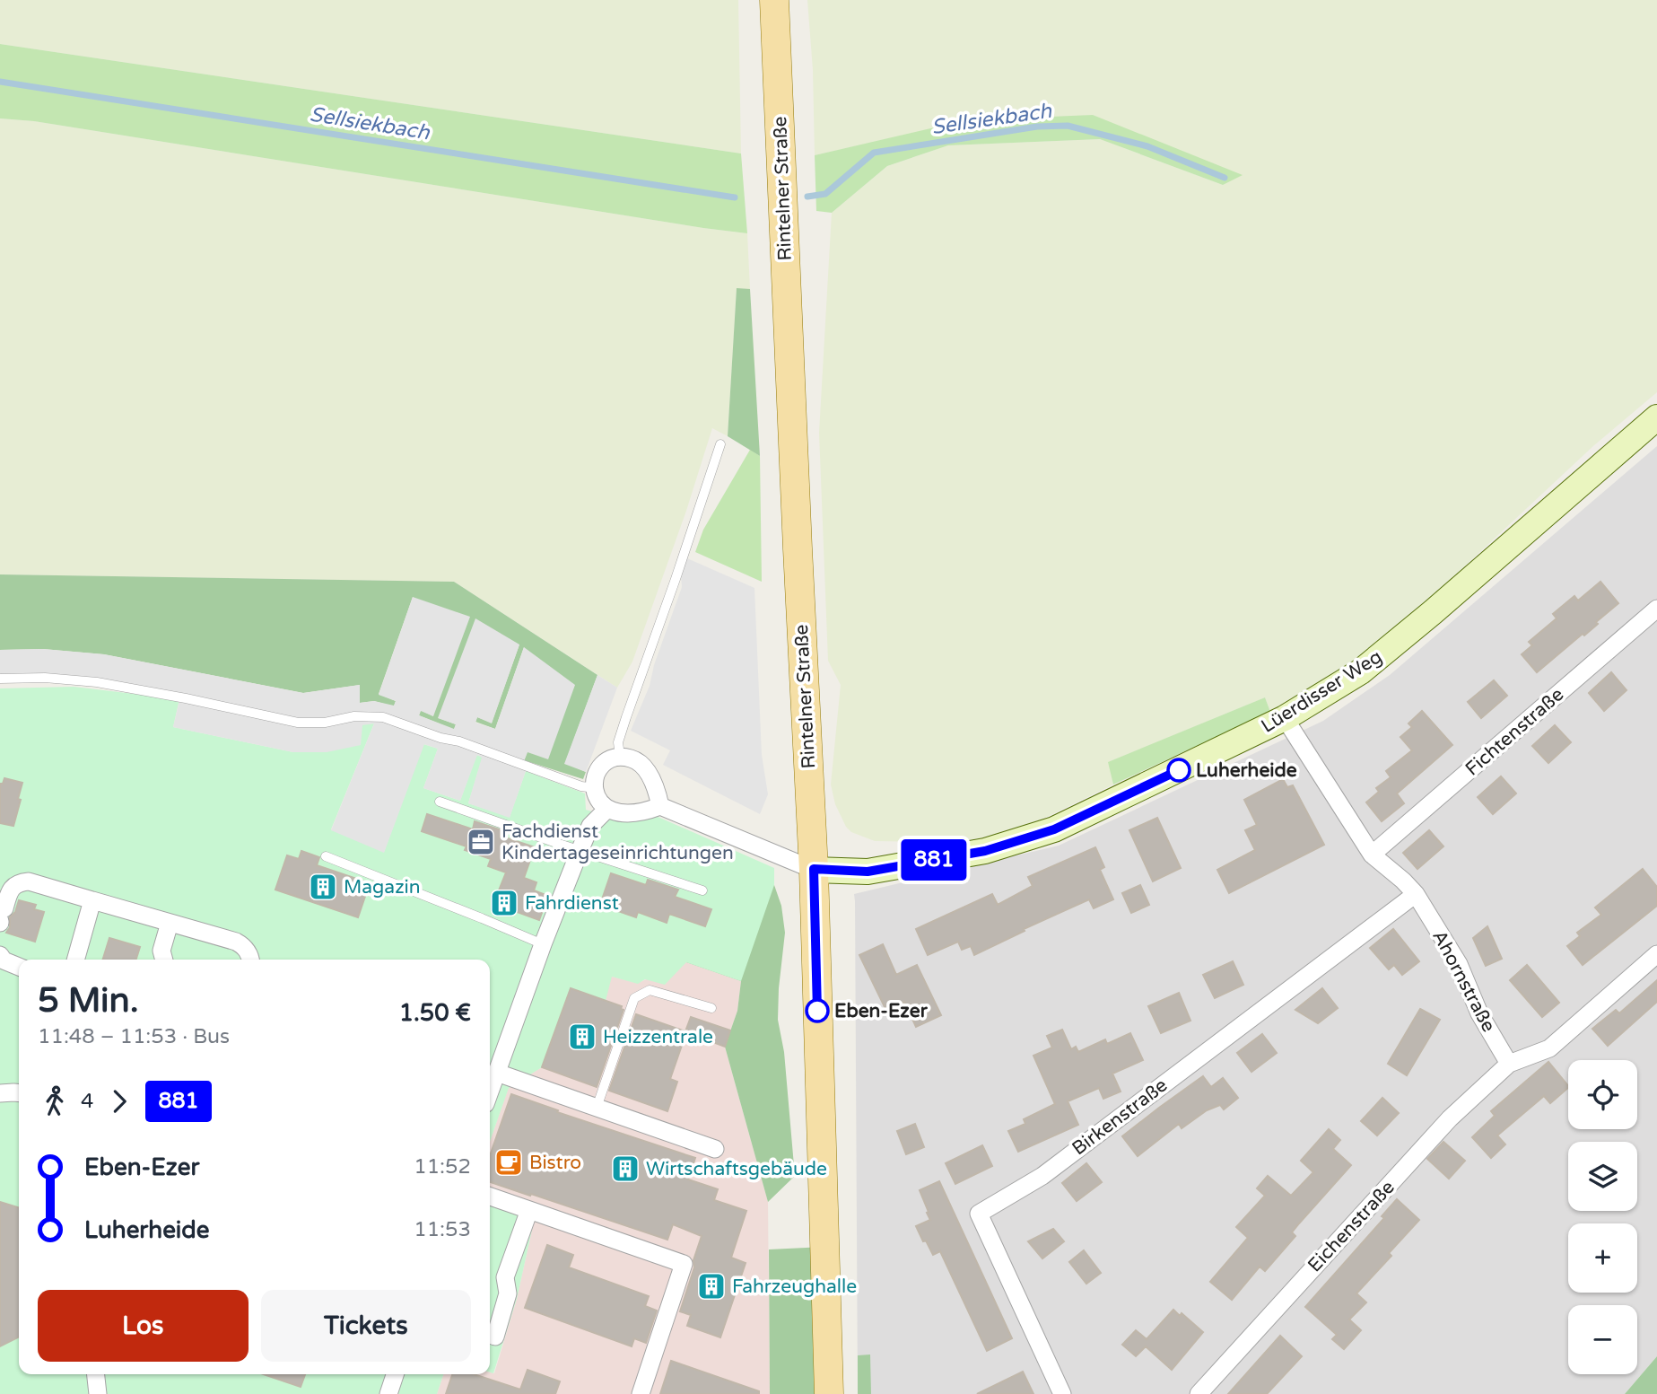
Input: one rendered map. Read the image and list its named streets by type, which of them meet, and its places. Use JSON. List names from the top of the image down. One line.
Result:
{"streets":{"main road":["Rintelner Straße","Lüerdisser Weg"],"street":["Fichtenstraße","Ahornstraße","Birkenstraße","Eichenstraße"]},"crossings":[["Rintelner Straße","Lüerdisser Weg"],["Lüerdisser Weg","Ahornstraße"],["Fichtenstraße","Ahornstraße"],["Ahornstraße","Birkenstraße"],["Ahornstraße","Eichenstraße"]],"water":["Sellsiekbach"],"places":{"other":["Luherheide","Eben-Ezer"],"office":["Fachdienst Kindertageseinrichtungen"],"building":["Magazin","Fahrdienst","Heizzentrale","Wirtschaftsgebäude","Fahrzeughalle"],"cafe":["Bistro"]},"lines":["bus line 881"],"page":{"on_map":"881","heading":["5 Min.","11:48 – 11:53 · Bus","1.50 €"],"map_buttons":["+","−"],"legs":["4","881"],"list":[{"name":"Eben-Ezer","value":"11:52"},{"name":"Luherheide","value":"11:53"}],"buttons":["Los","Tickets"]}}
